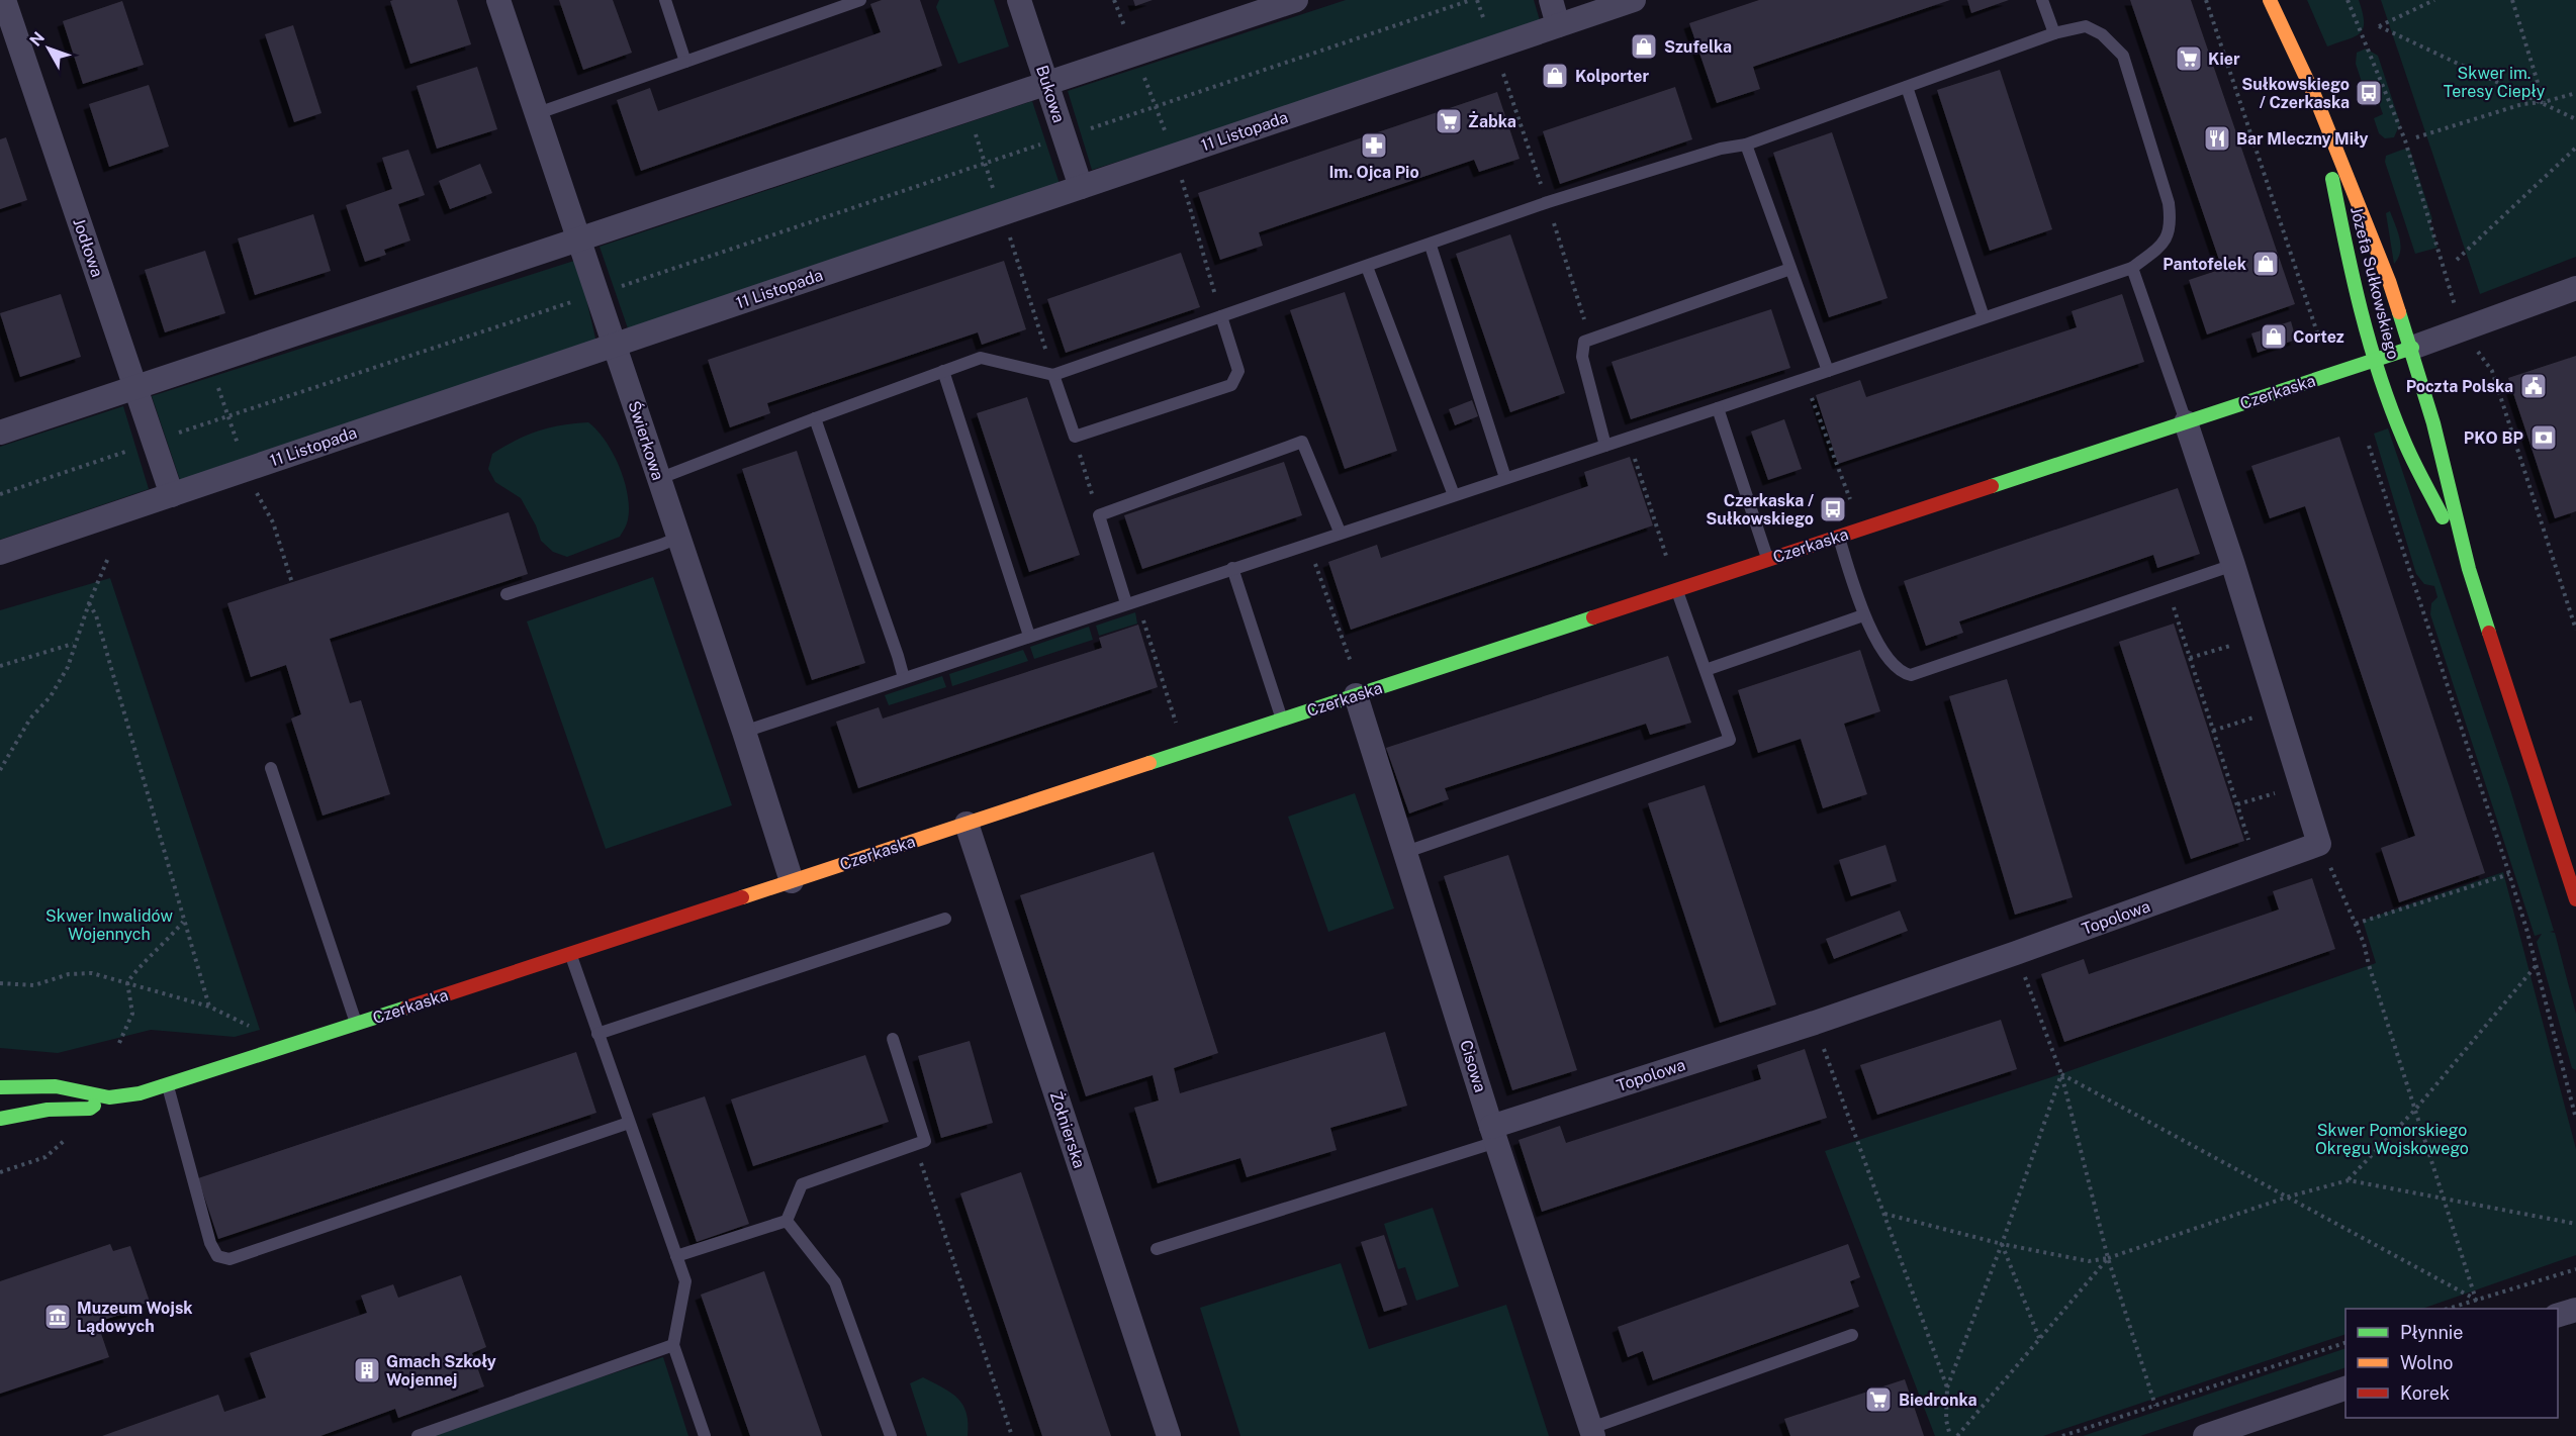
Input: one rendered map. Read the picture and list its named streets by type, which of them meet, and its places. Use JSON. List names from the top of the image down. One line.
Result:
{"streets":{"street":["Bukowa","11 Listopada","Jodłowa","Józefa Sułkowskiego","Czerkaska","Świerkowa","Topolowa","Cisowa","Żołnierska"]},"crossings":[["Bukowa","11 Listopada"],["11 Listopada","Jodłowa"],["11 Listopada","Świerkowa"],["Józefa Sułkowskiego","Czerkaska"],["Czerkaska","Świerkowa"],["Czerkaska","Cisowa"],["Czerkaska","Żołnierska"],["Topolowa","Cisowa"]],"parks":["Skwer im. Teresy Ciepły","Skwer Inwalidów Wojennych","Skwer Pomorskiego Okręgu Wojskowego"],"places":{"shop":["Szufelka","Kolporter","Pantofelek","Cortez"],"supermarket":["Kier","Żabka","Biedronka"],"bus stop":["Sułkowskiego / Czerkaska","Czerkaska / Sułkowskiego"],"restaurant":["Bar Mleczny Miły"],"pharmacy":["Im. Ojca Pio"],"public building":["Poczta Polska"],"bank":["PKO BP"],"museum":["Muzeum Wojsk Lądowych"],"building":["Gmach Szkoły Wojennej"]},"legend":["Płynnie","Wolno","Korek"],"north":"top left"}
